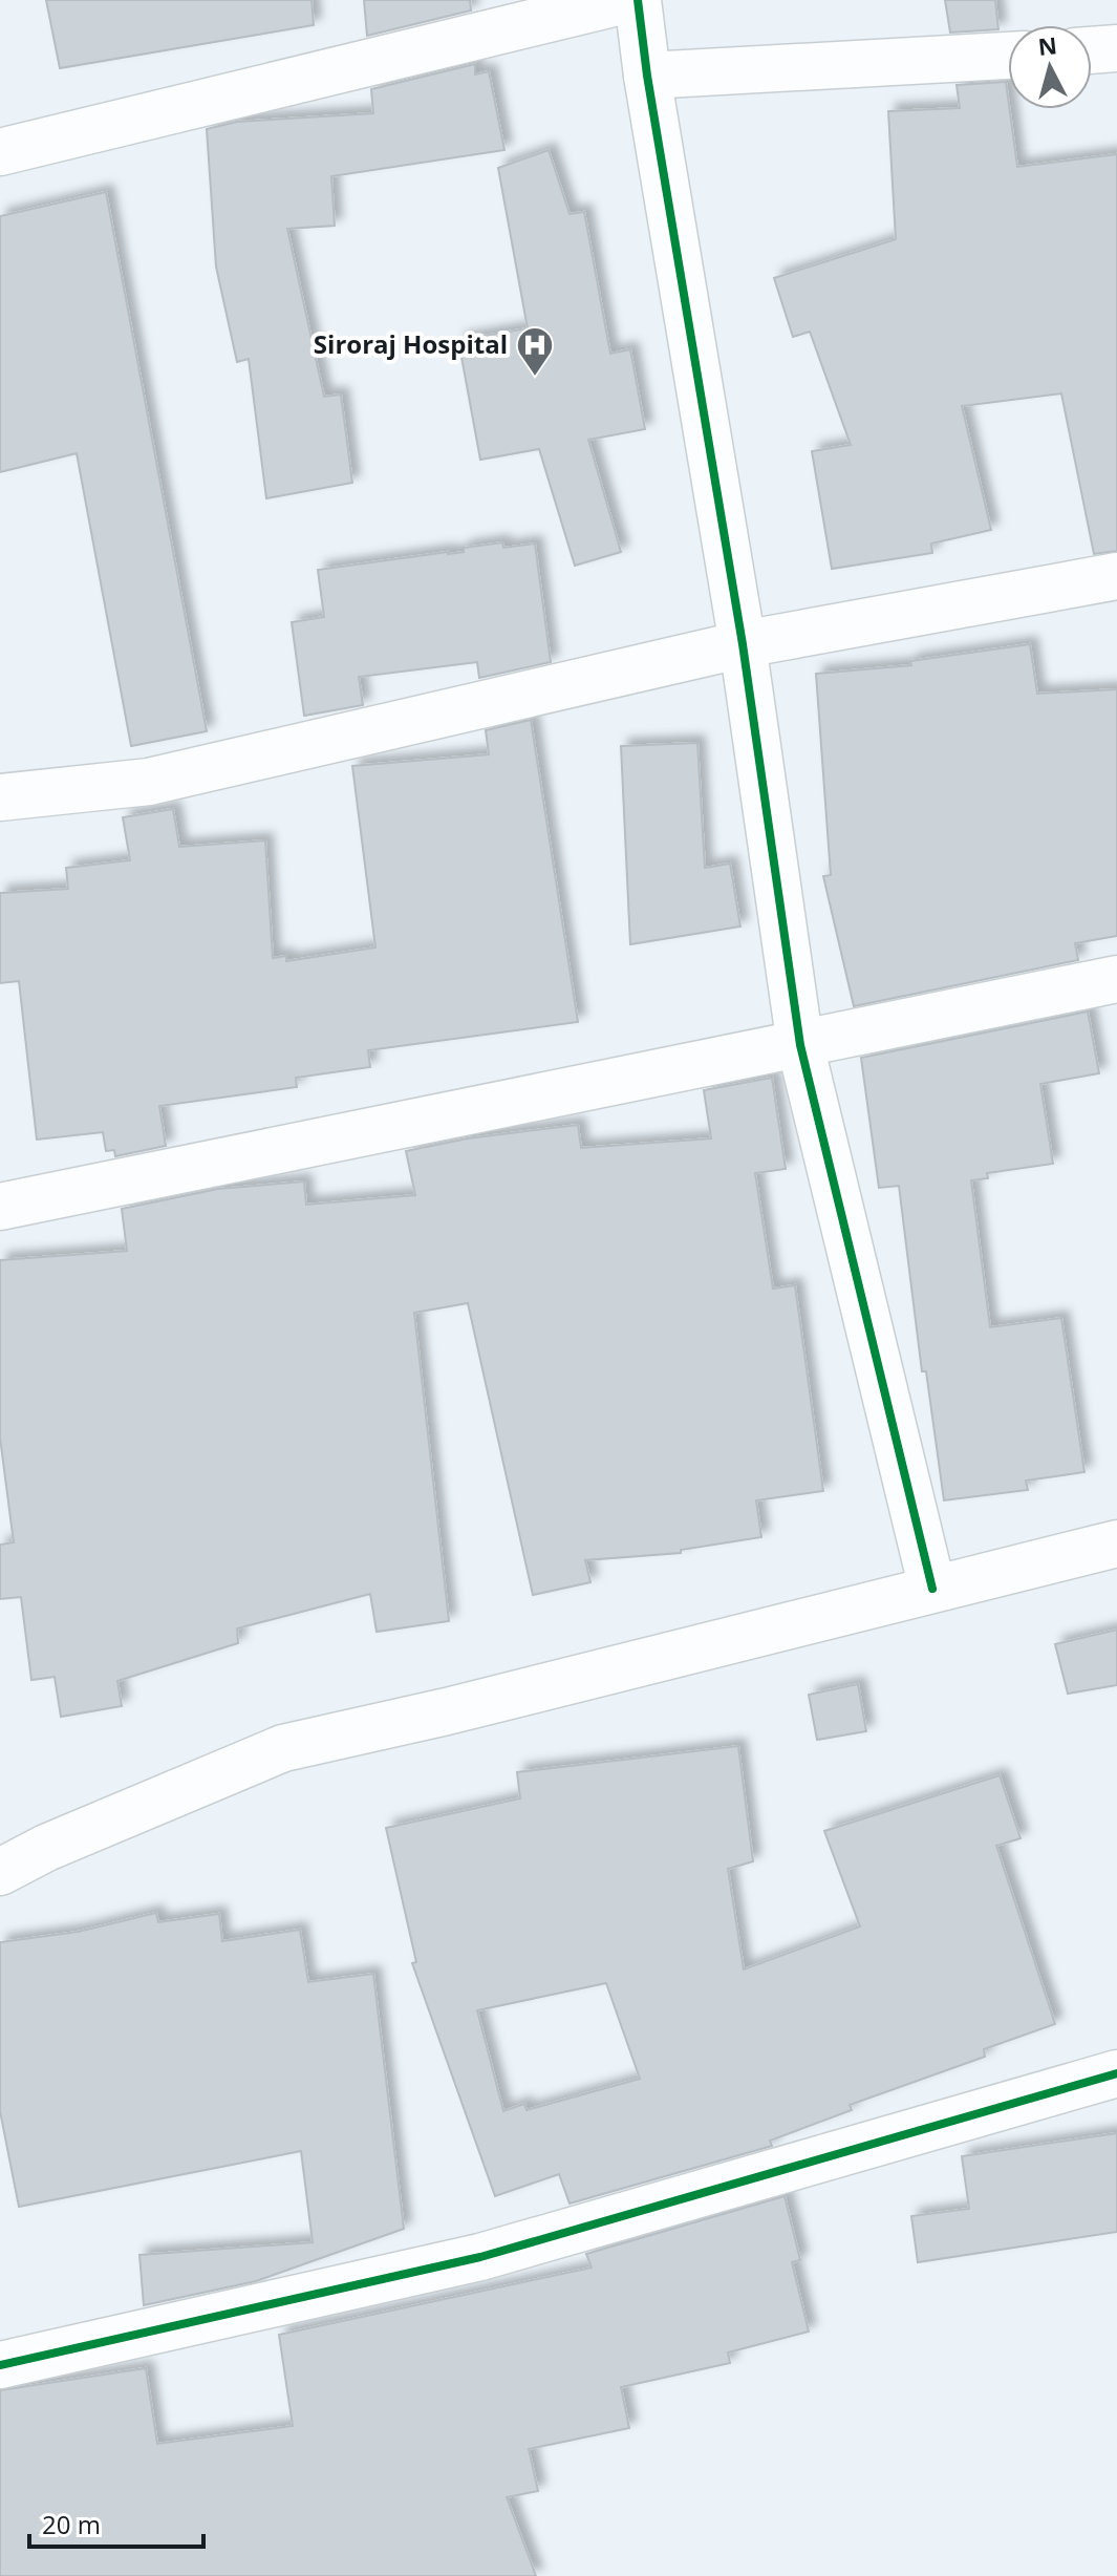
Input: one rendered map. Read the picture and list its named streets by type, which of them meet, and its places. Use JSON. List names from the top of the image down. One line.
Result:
{"places":{"hospital":["Siroraj Hospital"]},"scale_bar":"20 m","north":"top"}
